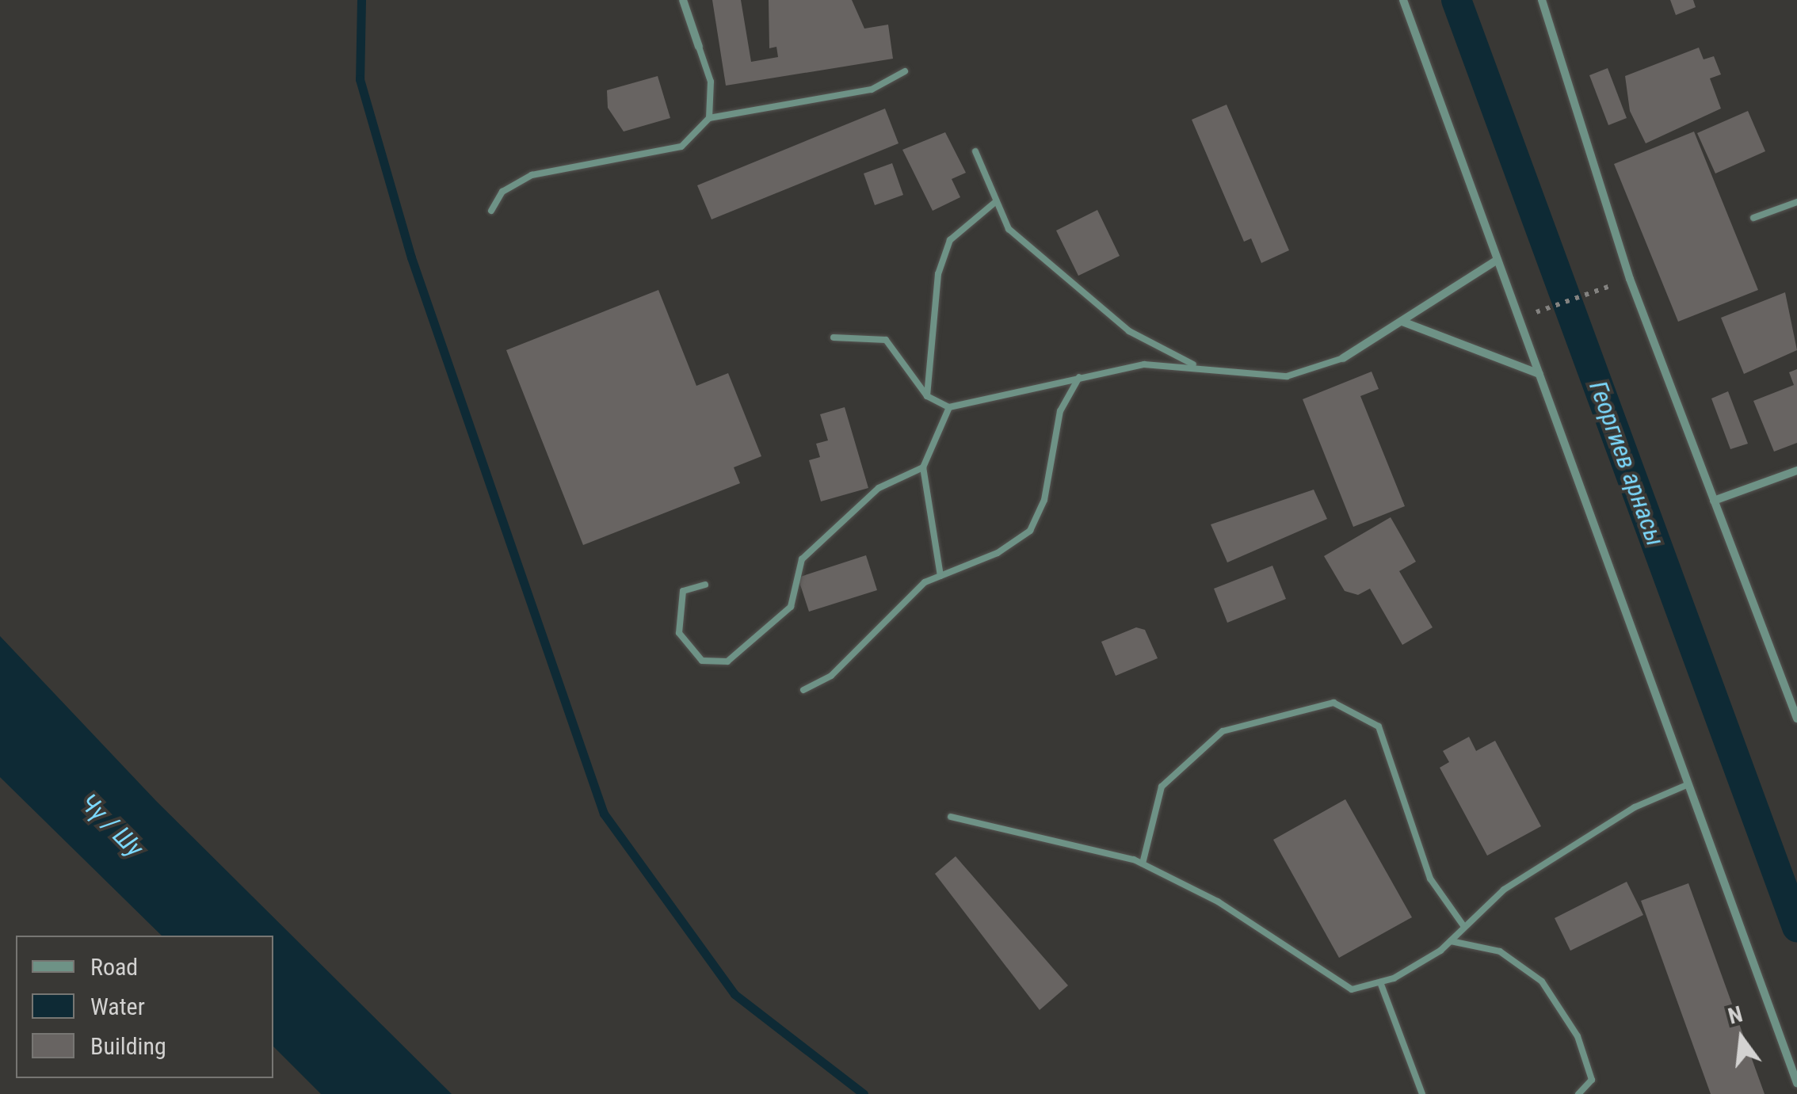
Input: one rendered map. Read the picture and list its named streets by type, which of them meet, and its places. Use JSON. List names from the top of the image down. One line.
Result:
{"water":["Георгиев арнасы","Чү / Шу"],"legend":["Road","Water","Building"],"north":"top"}
